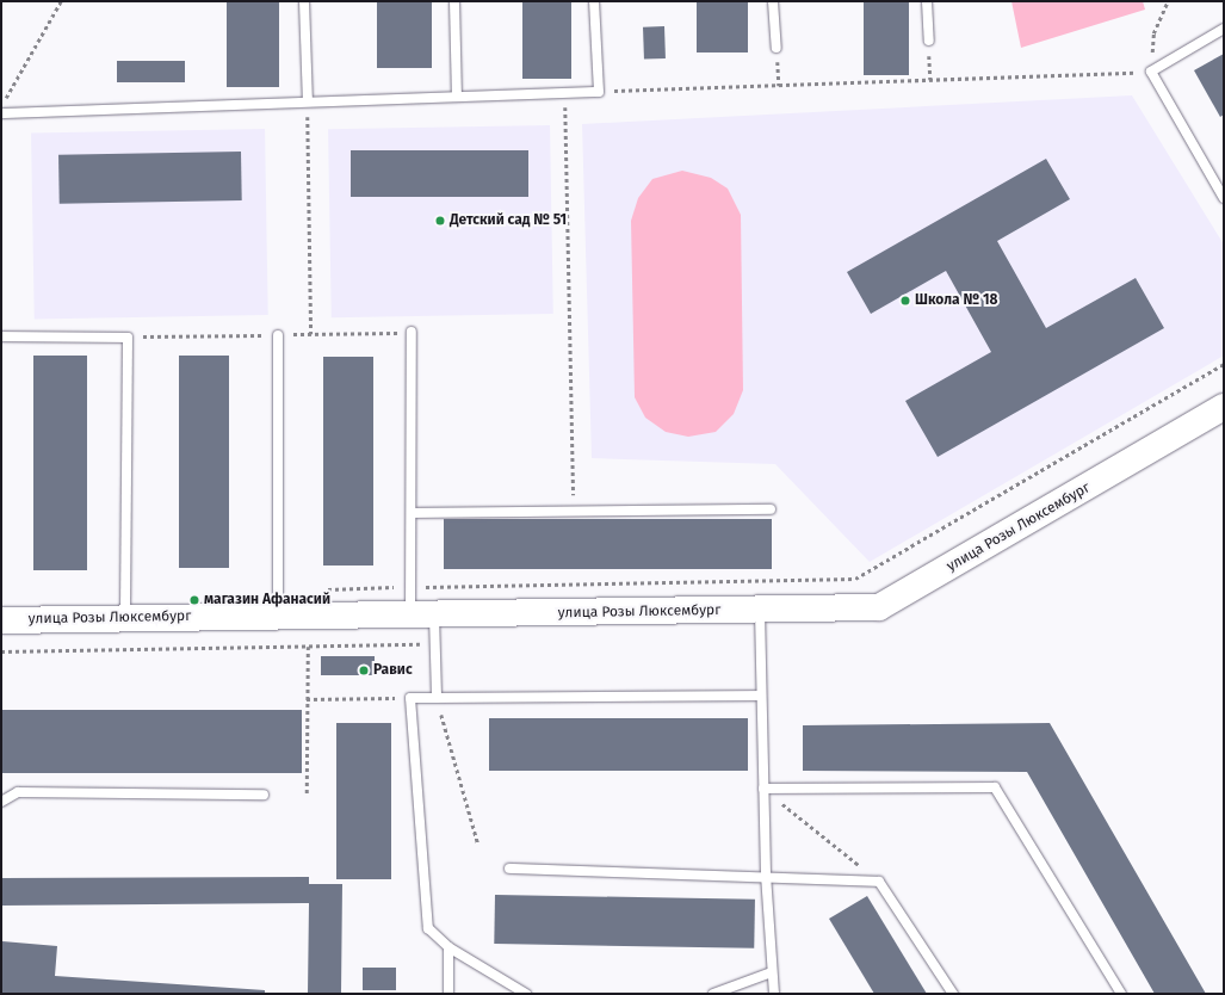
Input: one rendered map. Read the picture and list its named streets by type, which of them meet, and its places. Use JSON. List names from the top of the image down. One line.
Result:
{"streets":{"street":["улица Розы Люксембург"]},"places":["Детский сад № 51","Школа № 18","магазин Афанасий","Равис"]}
